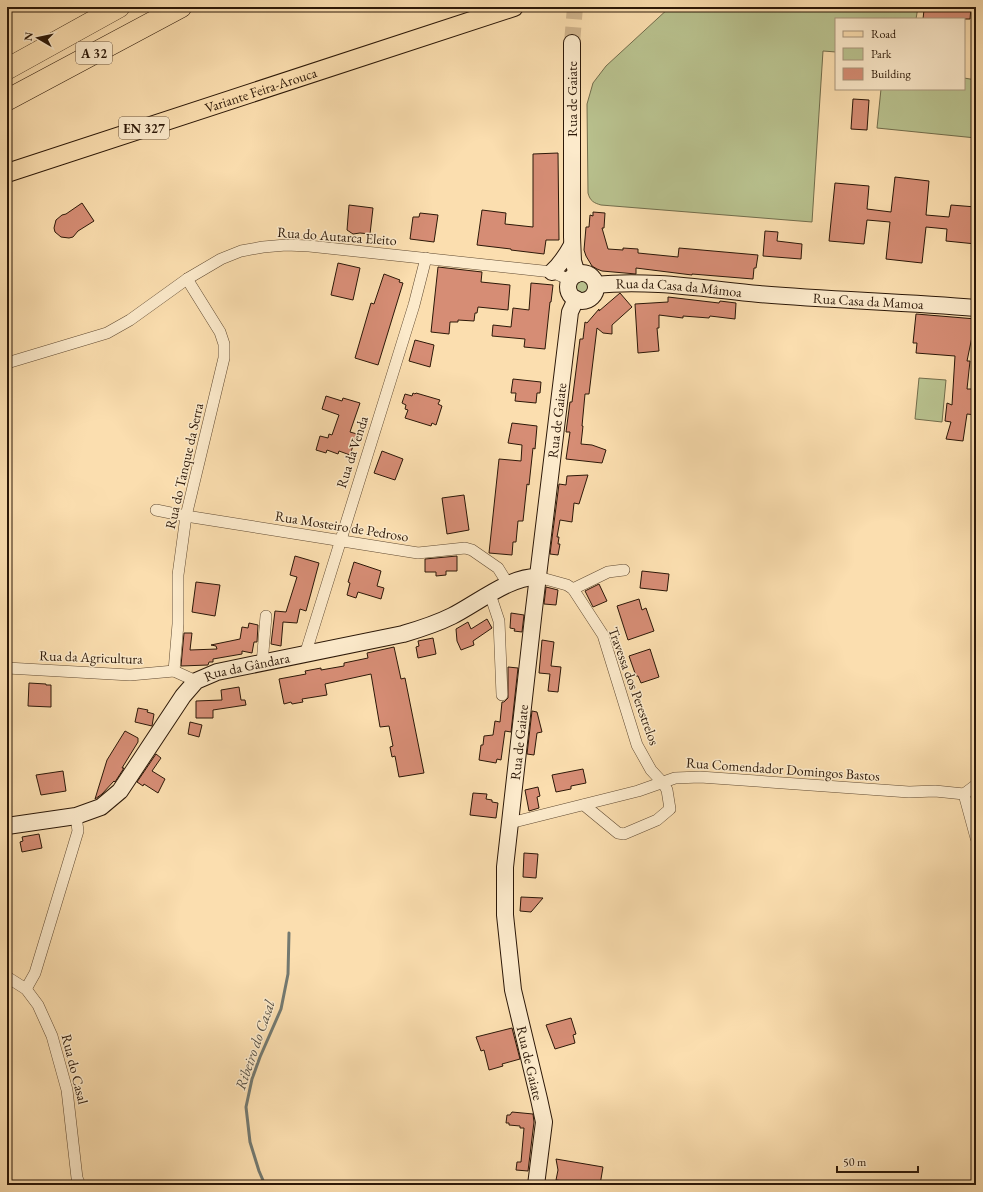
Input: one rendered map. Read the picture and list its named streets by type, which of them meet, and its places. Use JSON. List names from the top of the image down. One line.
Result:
{"streets":{"highway":["A 32"],"main road":["Variante Feira-Arouca","Rua de Gaiate","EN 327","Rua da Casa da Mâmoa","Rua Casa da Mamoa","Rua da Gândara"],"street":["Rua do Autarca Eleito","Rua da Venda","Rua do Tanque da Serra","Rua Mosteiro de Pedroso","Rua da Agricultura","Travessa dos Perestrelos","Rua Comendador Domingos Bastos","Rua do Casal"]},"crossings":[["Rua de Gaiate","Rua do Autarca Eleito"],["Rua de Gaiate","Rua da Casa da Mâmoa"],["Rua de Gaiate","Rua da Gândara"],["Rua de Gaiate","Rua Comendador Domingos Bastos"],["Rua do Autarca Eleito","Rua da Casa da Mâmoa"],["Rua do Autarca Eleito","Rua da Venda"],["Rua do Autarca Eleito","Rua do Tanque da Serra"],["Rua da Casa da Mâmoa","Rua Casa da Mamoa"],["Rua da Venda","Rua Mosteiro de Pedroso"],["Rua da Venda","Rua da Gândara"],["Rua do Tanque da Serra","Rua Mosteiro de Pedroso"],["Rua do Tanque da Serra","Rua da Agricultura"],["Rua Mosteiro de Pedroso","Rua da Gândara"],["Rua da Agricultura","Rua da Gândara"],["Travessa dos Perestrelos","Rua Comendador Domingos Bastos"]],"water":["Ribeiro do Casal"],"legend":["Road","Park","Building"],"scale_bar":"50 m","north":"left"}
